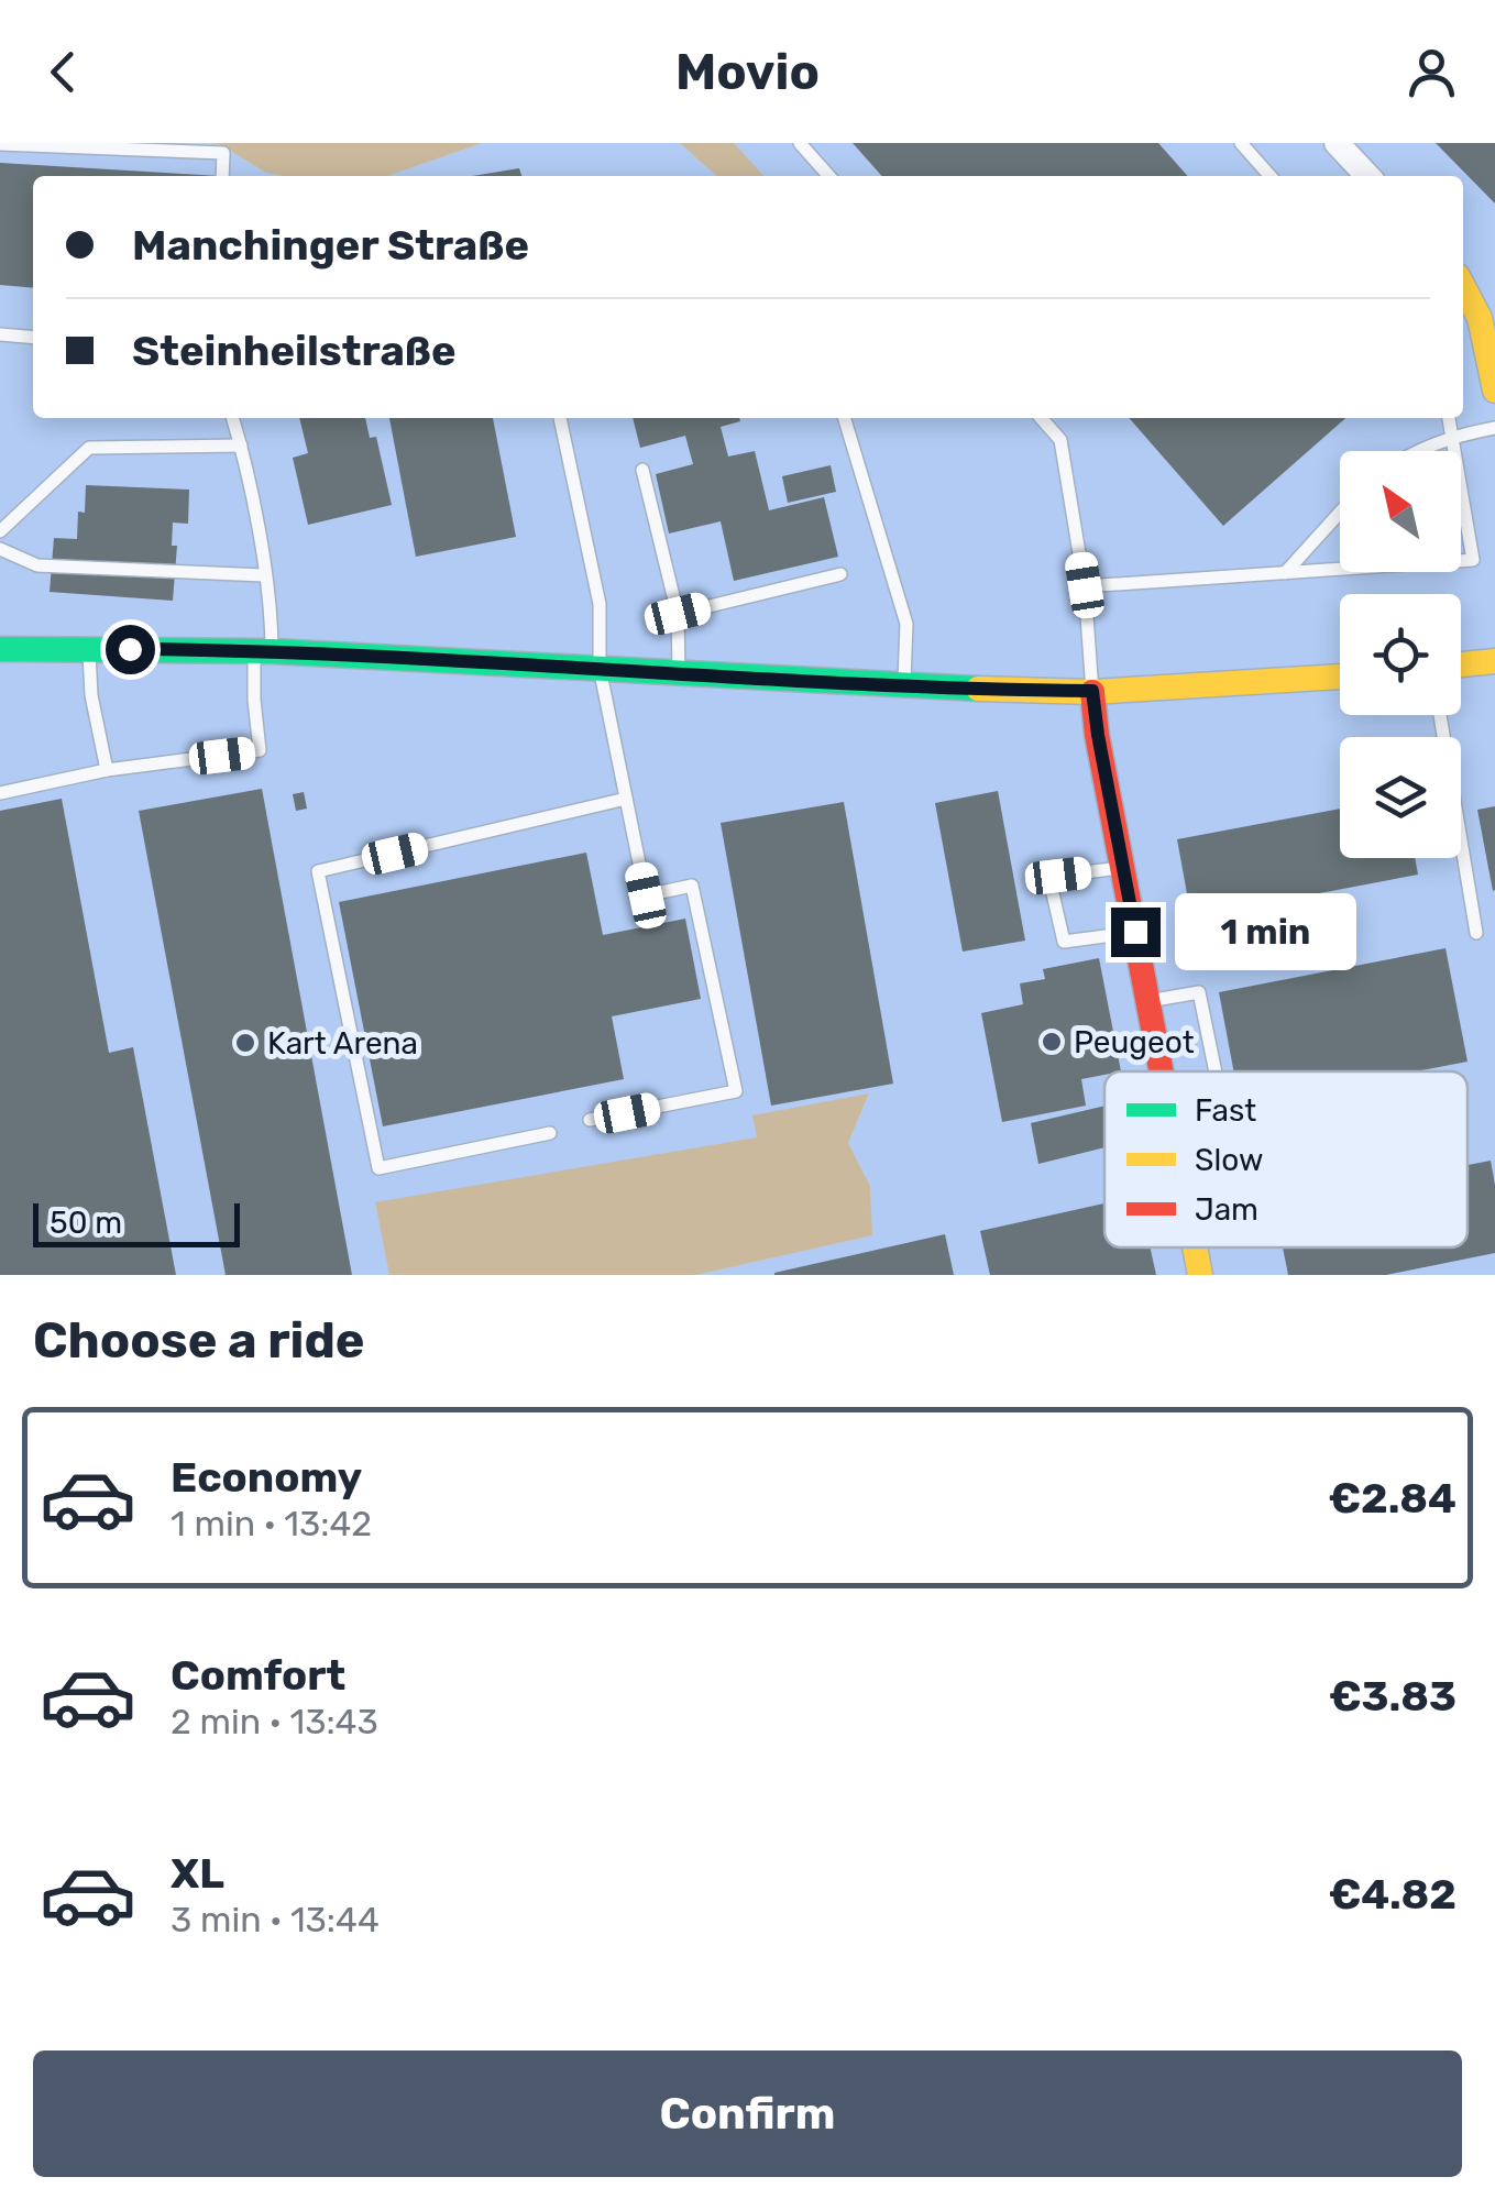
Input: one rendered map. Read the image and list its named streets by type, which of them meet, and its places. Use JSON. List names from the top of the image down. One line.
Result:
{"places":["Peugeot","Kart Arena"],"legend":["Fast","Slow","Jam"],"scale_bar":"50 m","north":"top left","page":{"header":"Movio","banner":["Manchinger Straße","Steinheilstraße"],"bubble":"1 min","scale":"50 m","heading":"Choose a ride","list":[{"name":"Economy","note":"1 min · 13:42","value":"€2.84"},{"name":"Comfort","note":"2 min · 13:43","value":"€3.83"},{"name":"XL","note":"3 min · 13:44","value":"€4.82"}],"buttons":"Confirm"}}
